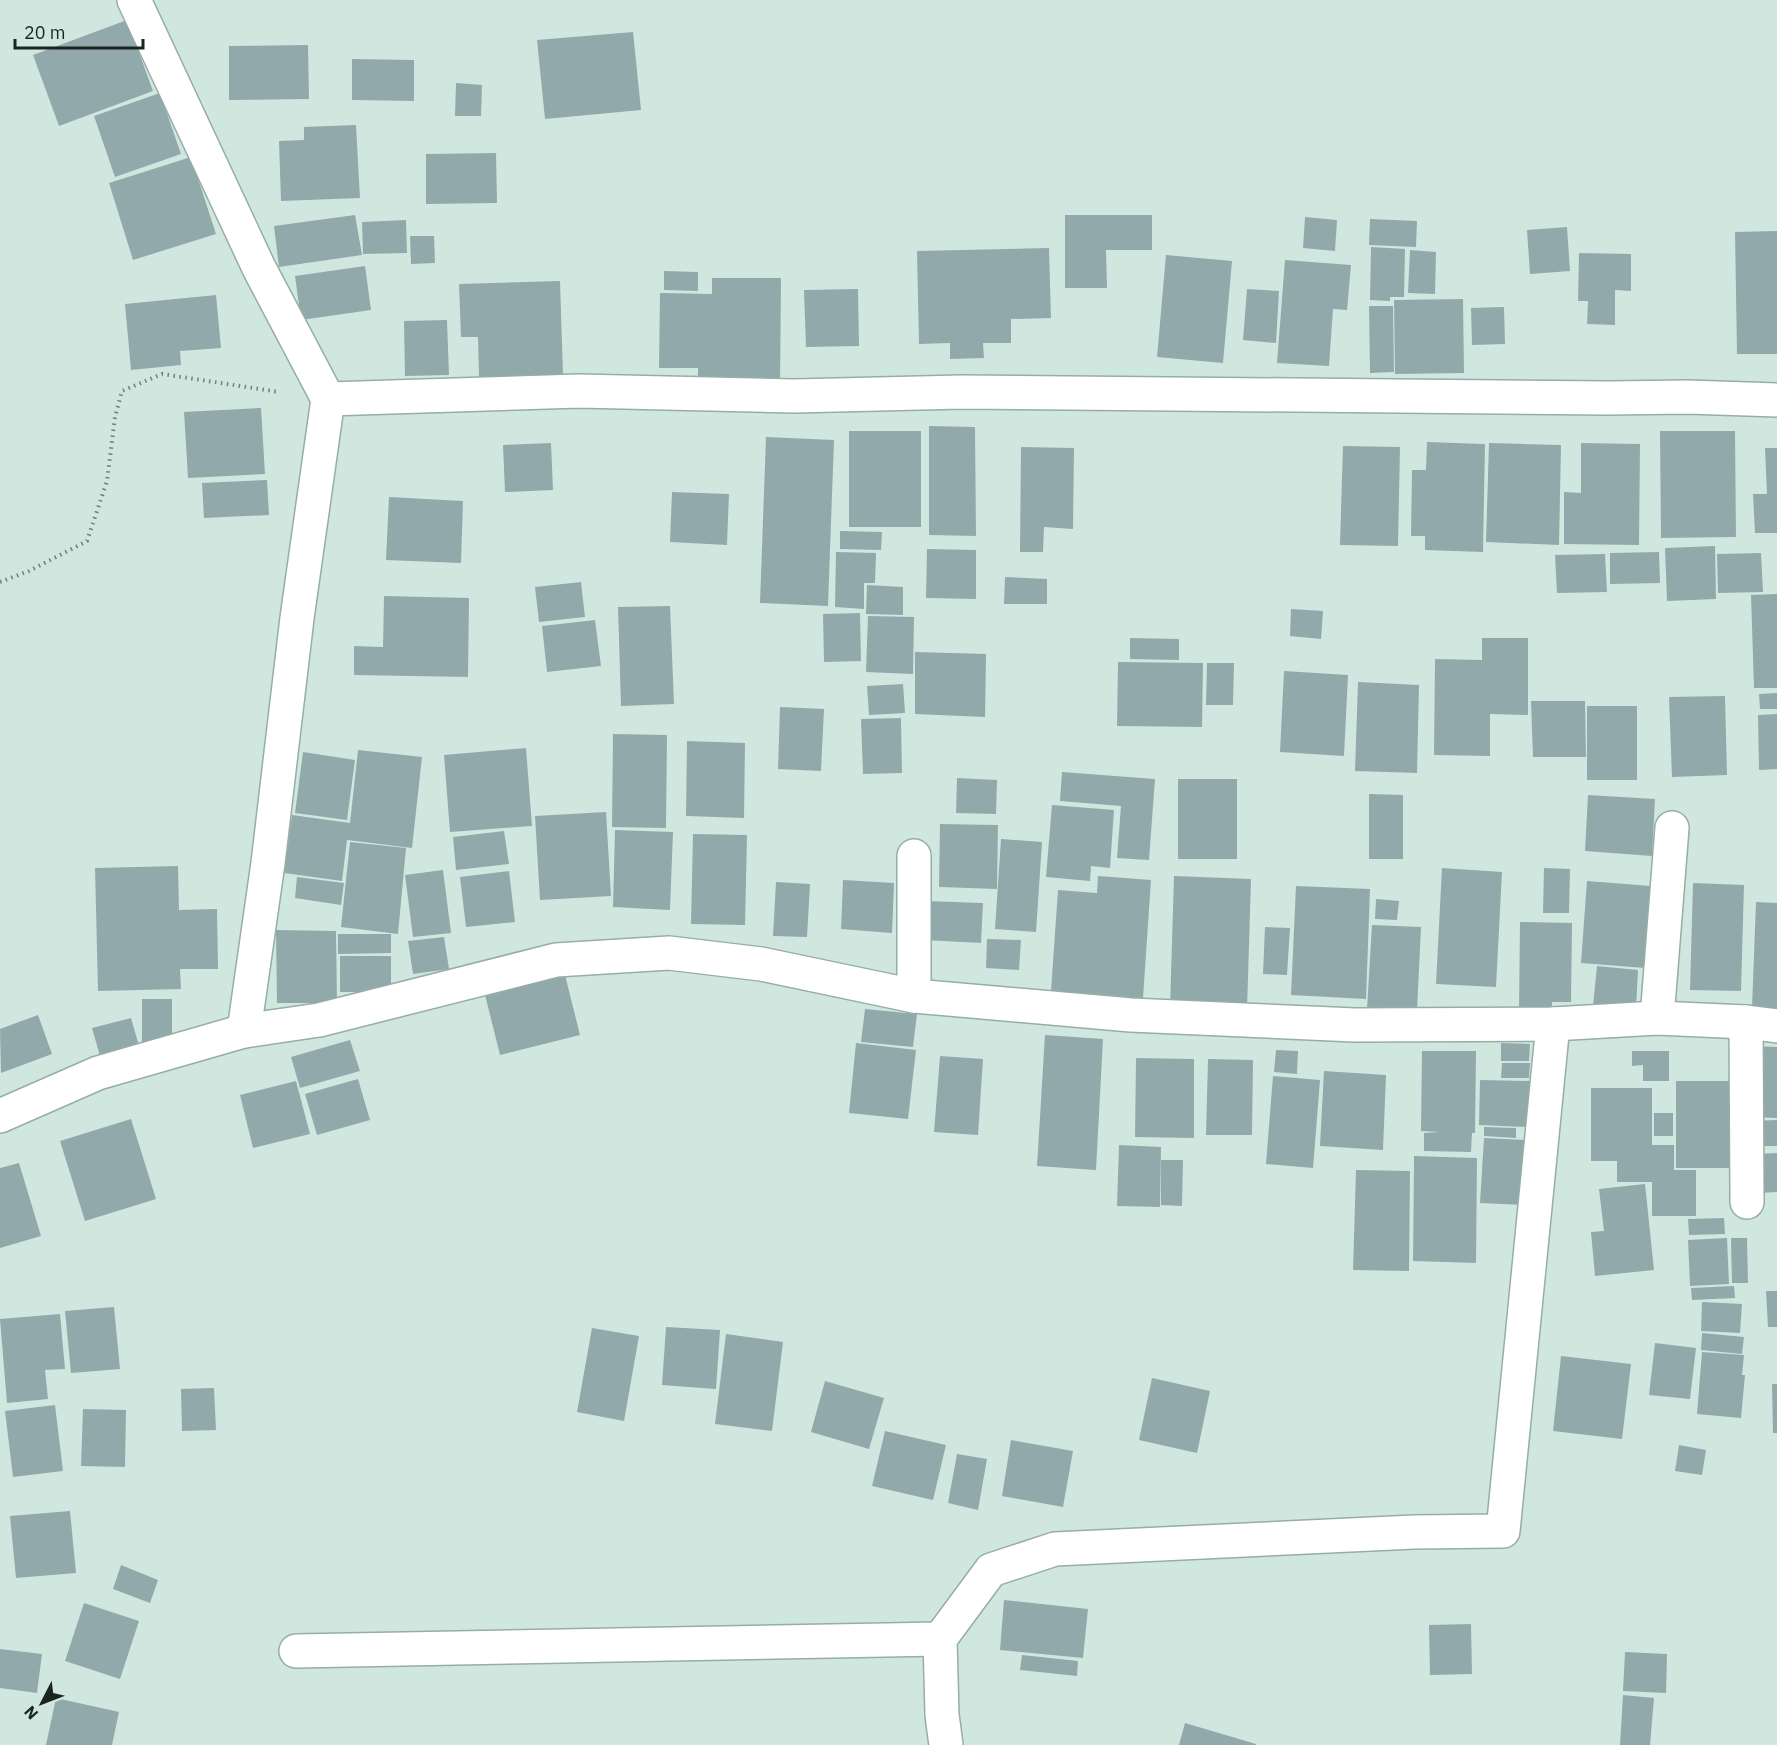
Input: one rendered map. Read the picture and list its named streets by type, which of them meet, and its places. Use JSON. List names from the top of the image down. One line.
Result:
{"scale_bar":"20 m","north":"bottom left"}
